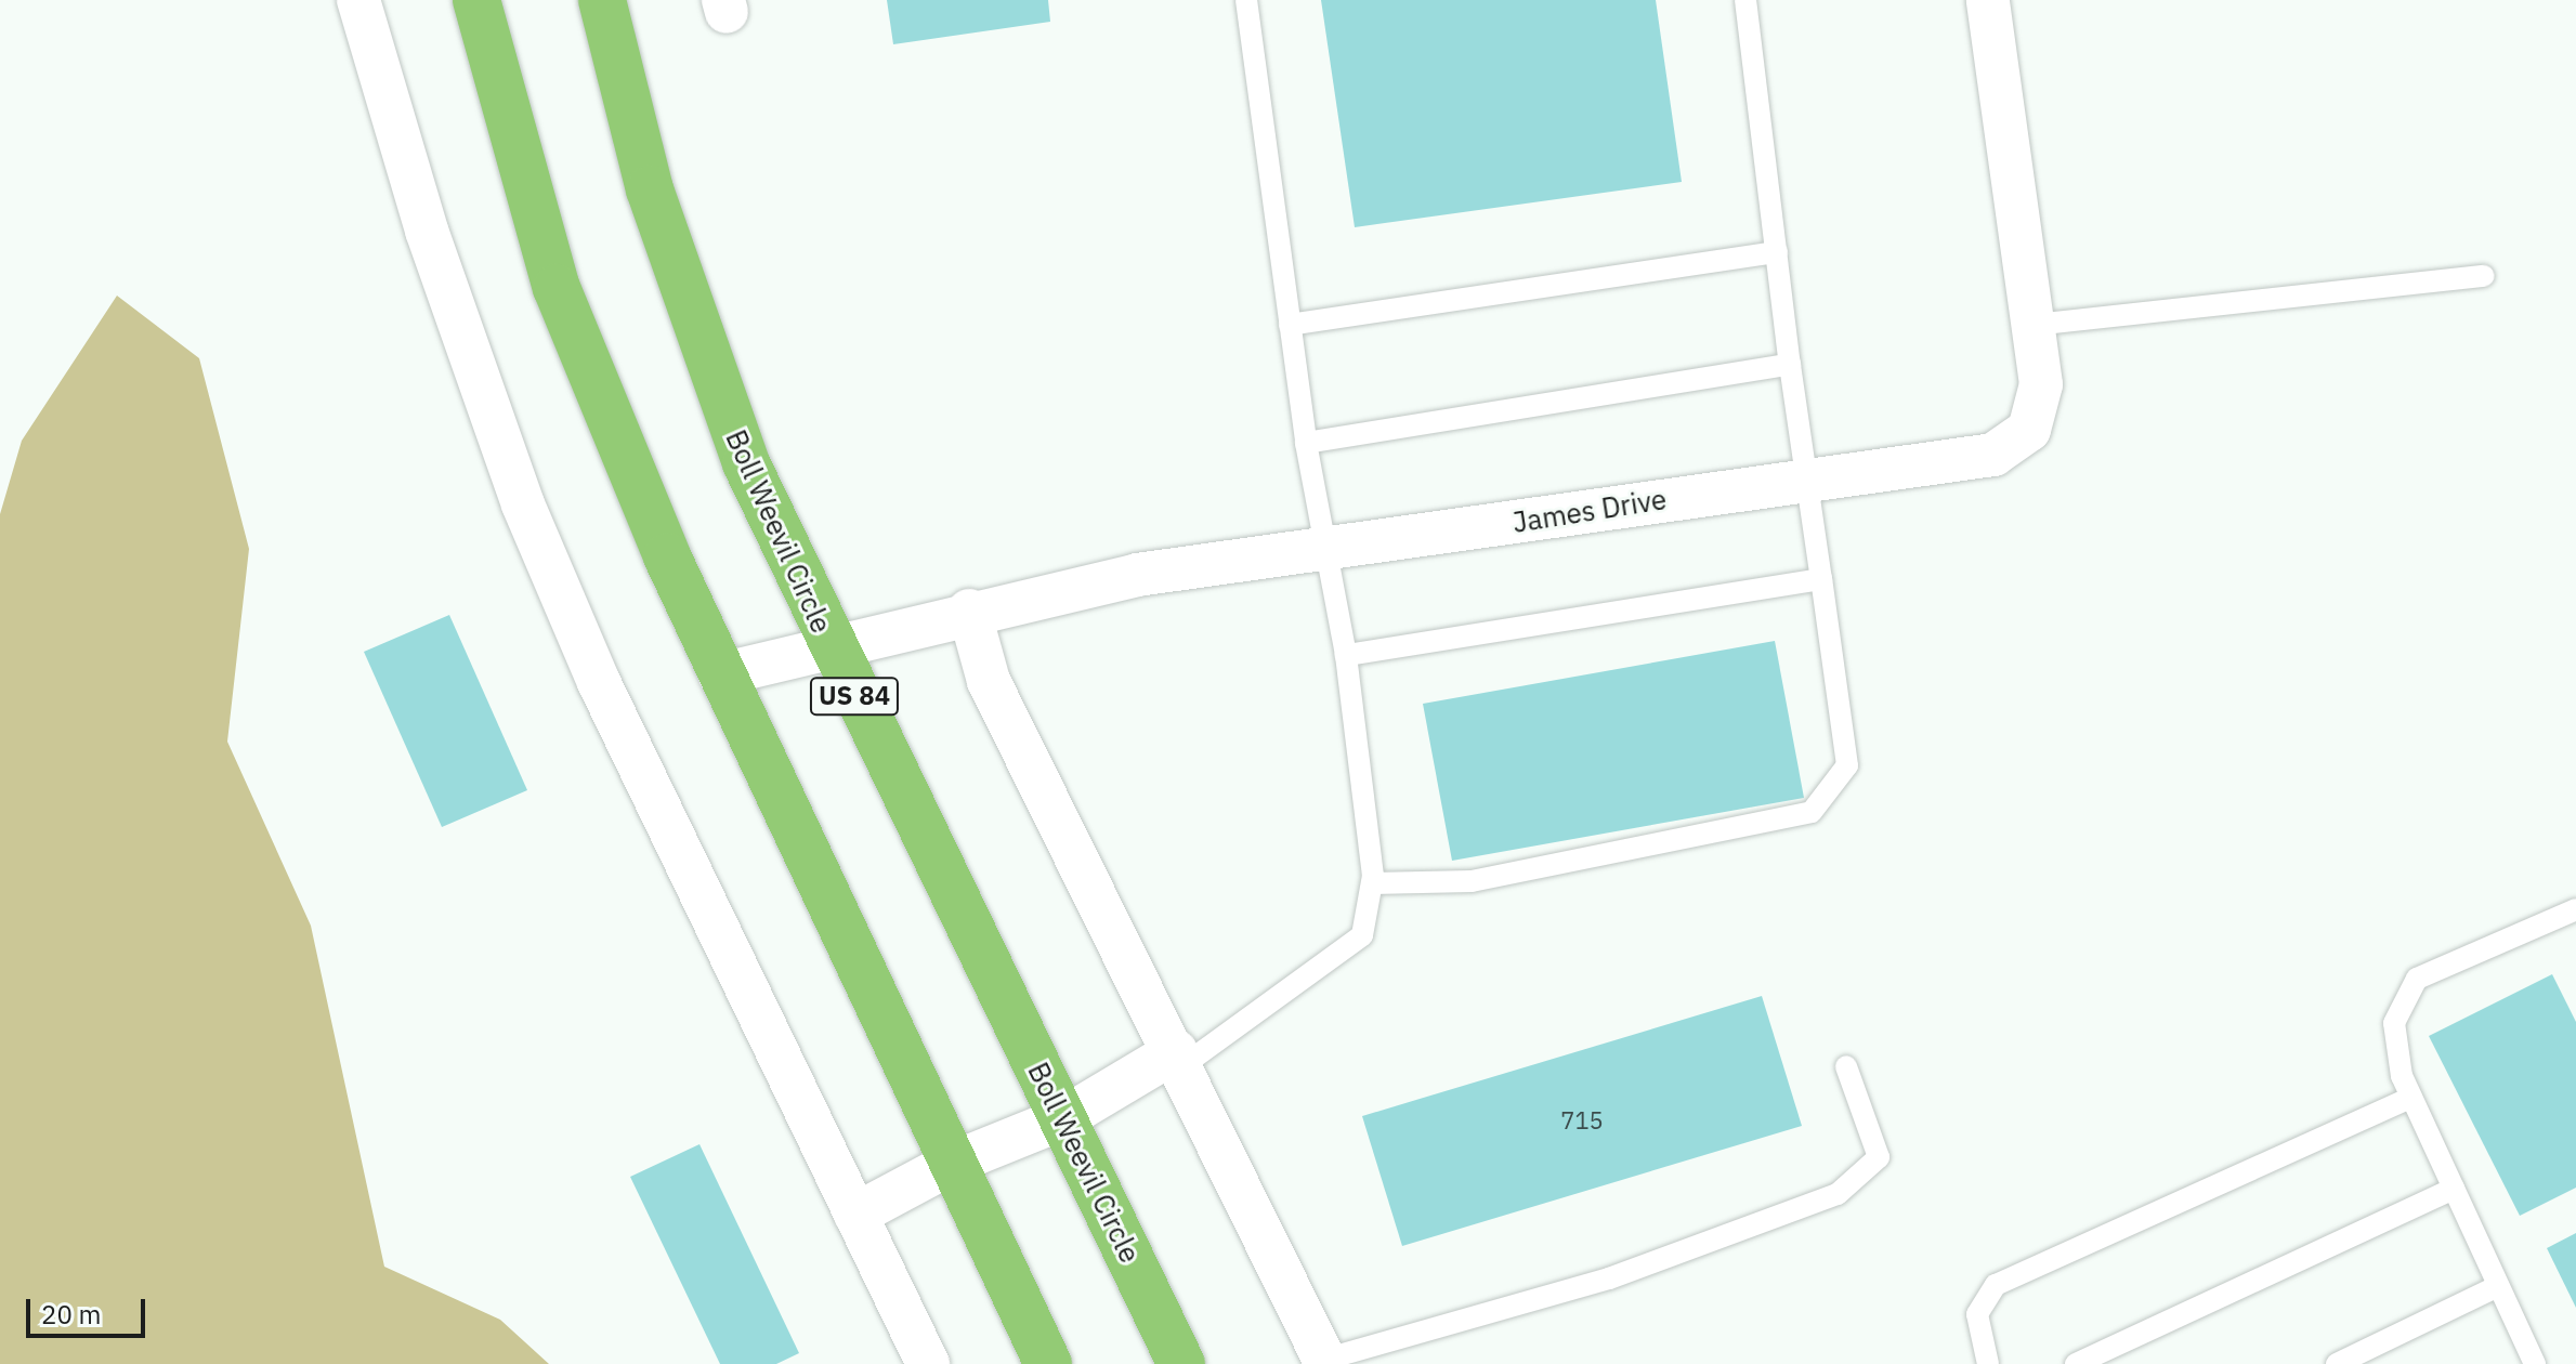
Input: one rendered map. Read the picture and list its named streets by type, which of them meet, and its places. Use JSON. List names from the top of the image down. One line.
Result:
{"streets":{"highway":["Boll Weevil Circle","US 84"],"street":["James Drive"]},"crossings":[["James Drive","Boll Weevil Circle"]],"house_numbers":["715"],"scale_bar":"20 m"}
